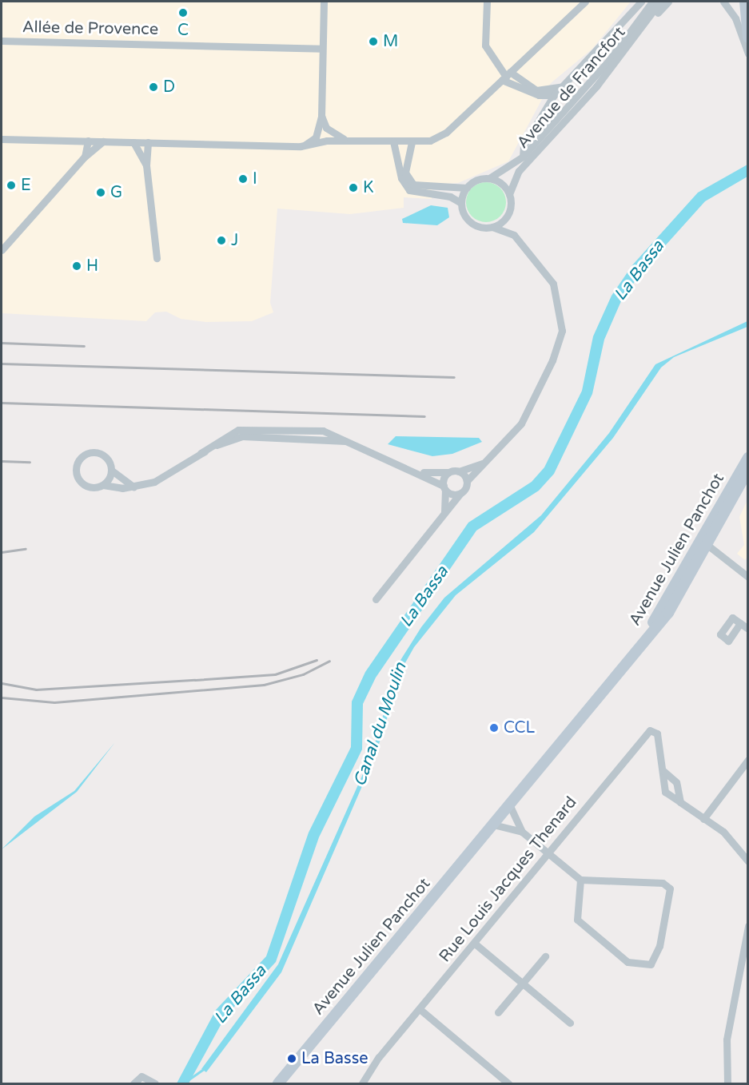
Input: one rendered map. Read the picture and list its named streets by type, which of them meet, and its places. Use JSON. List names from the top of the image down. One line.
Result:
{"streets":{"main road":["Avenue Julien Panchot"],"street":["Allée de Provence","Avenue de Francfort","Rue Louis Jacques Thenard"]},"water":["La Bassa","Canal du Moulin"],"places":["C","M","D","I","E","K","G","J","H","CCL","La Basse"]}
